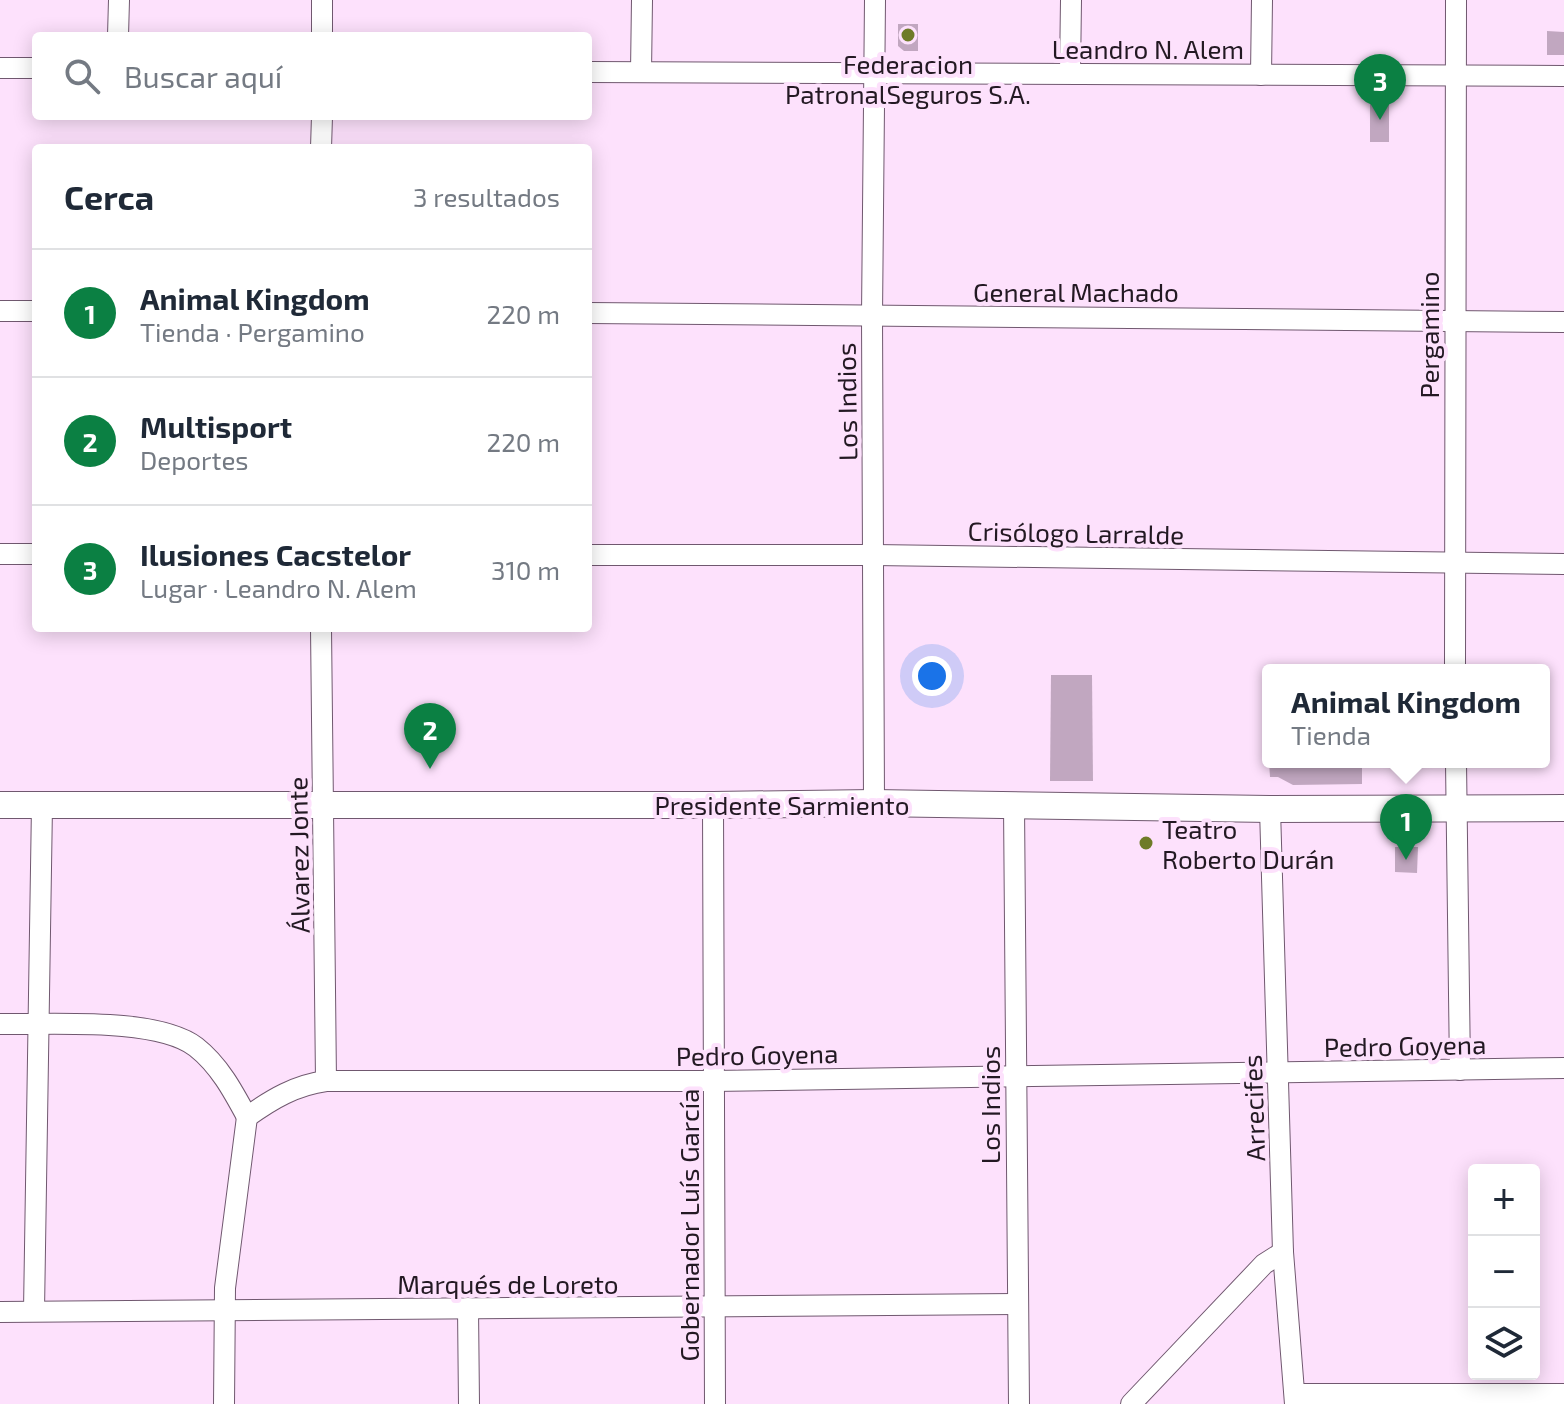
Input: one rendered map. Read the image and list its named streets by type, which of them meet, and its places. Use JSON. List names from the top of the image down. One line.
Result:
{"streets":{"main road":["Presidente Sarmiento"],"street":["Leandro N. Alem","General Machado","Pergamino","Los Indios","Crisólogo Larralde","Álvarez Jonte","Pedro Goyena","Arrecifes","Gobernador Luís García","Marqués de Loreto"]},"crossings":[["Leandro N. Alem","Pergamino"],["Leandro N. Alem","Los Indios"],["General Machado","Pergamino"],["General Machado","Los Indios"],["Pergamino","Crisólogo Larralde"],["Los Indios","Crisólogo Larralde"],["Los Indios","Presidente Sarmiento"],["Los Indios","Pedro Goyena"],["Los Indios","Marqués de Loreto"],["Presidente Sarmiento","Álvarez Jonte"],["Presidente Sarmiento","Arrecifes"],["Presidente Sarmiento","Gobernador Luís García"],["Álvarez Jonte","Pedro Goyena"],["Pedro Goyena","Arrecifes"],["Pedro Goyena","Gobernador Luís García"],["Gobernador Luís García","Marqués de Loreto"]],"places":["Federacion PatronalSeguros S.A.","Teatro Roberto Durán"],"page":{"search":"Buscar aquí","pins":["3","2","1"],"heading":["Cerca","3 resultados"],"list":[{"mark":"1","name":"Animal Kingdom","note":"Tienda · Pergamino","value":"220 m"},{"mark":"2","name":"Multisport","note":"Deportes","value":"220 m"},{"mark":"3","name":"Ilusiones Cacstelor","note":"Lugar · Leandro N. Alem","value":"310 m"}],"popup":["Animal Kingdom","Tienda"],"map_buttons":["+","−"]}}
